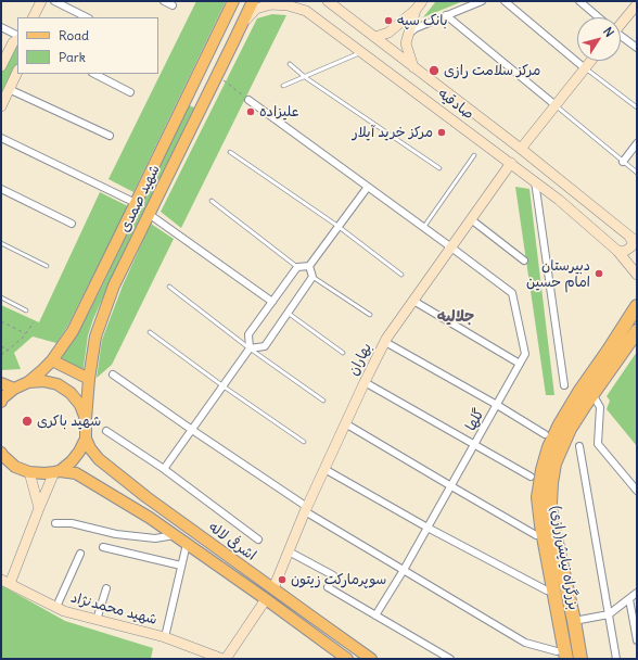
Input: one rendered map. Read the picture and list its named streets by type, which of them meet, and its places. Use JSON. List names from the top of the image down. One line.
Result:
{"streets":{"highway":["بزرگراه نیایش(رازی)"],"main road":["صادقیه","شهید صمدی","بهاران","اشرفی لاله","شهید محمدنژاد"],"street":["گلها"]},"crossings":[["صادقیه","شهید صمدی"],["صادقیه","بهاران"],["شهید صمدی","اشرفی لاله"],["بهاران","گلها"],["بهاران","اشرفی لاله"]],"districts":["جلالیه"],"places":["بانک سپه","مرکز سلامت رازی","علیزاده","مرکز خرید آیلار","دبیرستان امام حسین","شهید باکری","سوپرمارکت زیتون"],"legend":["Road","Park"],"north":"top right"}
